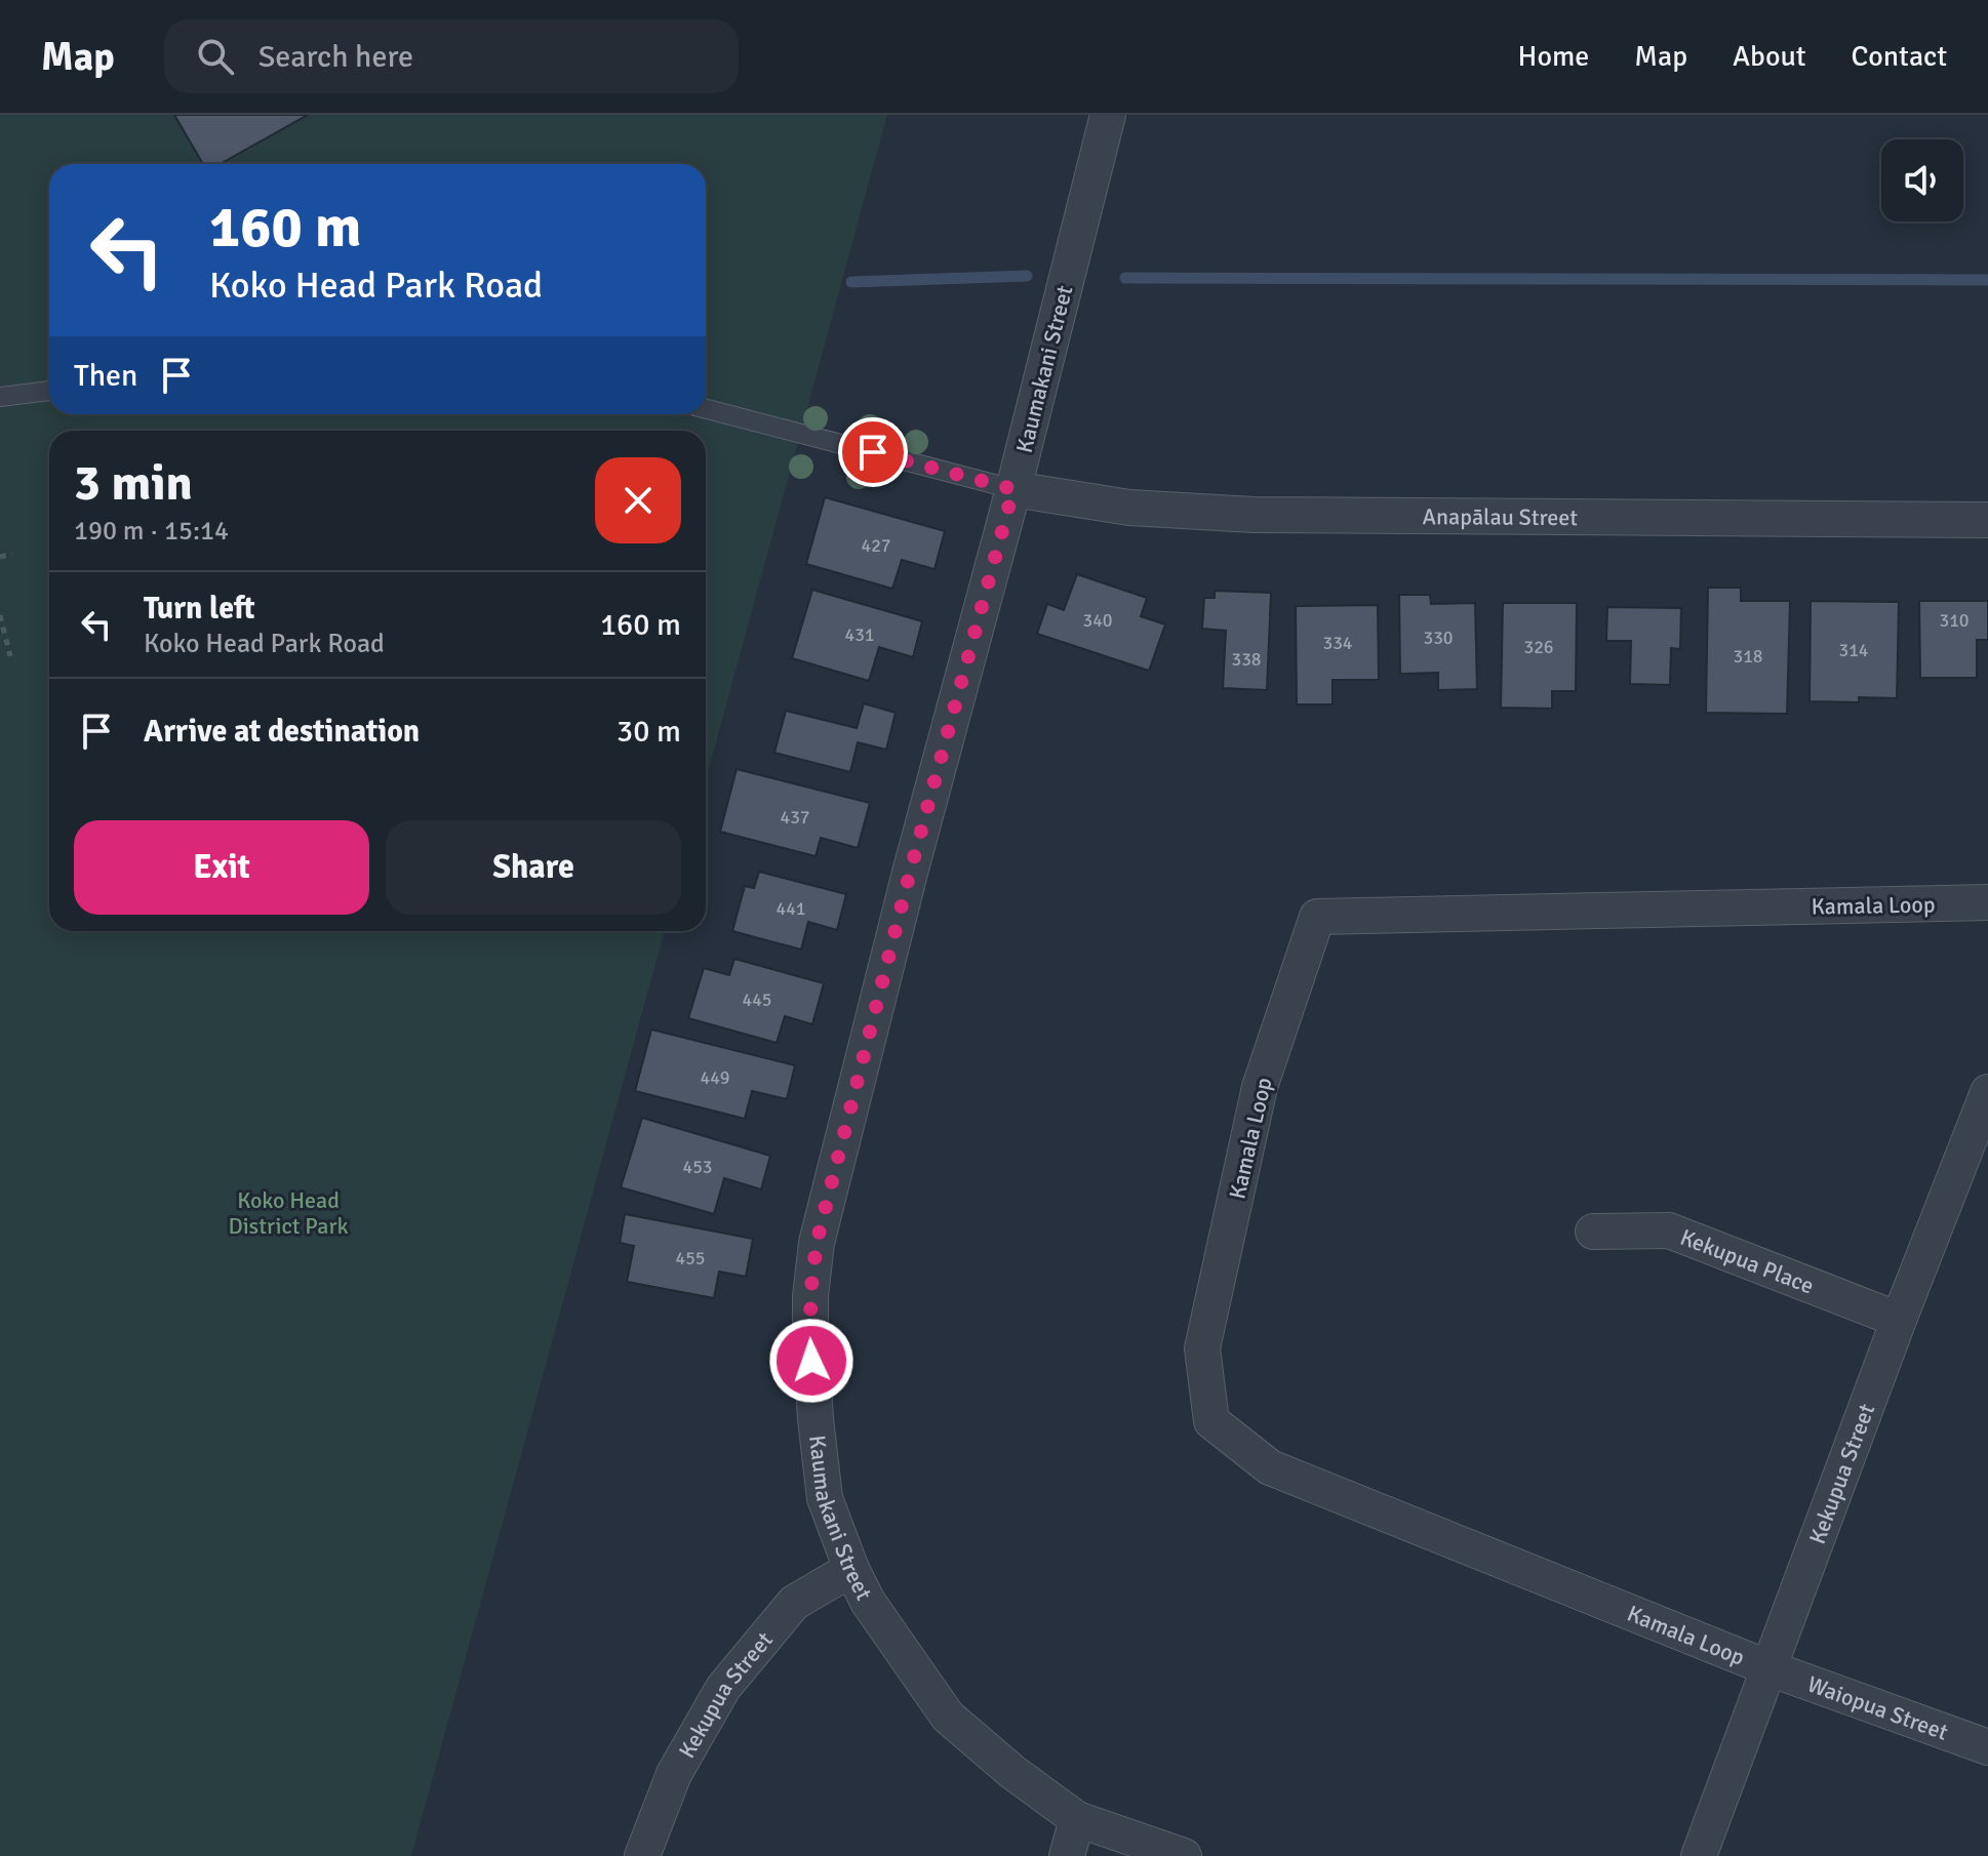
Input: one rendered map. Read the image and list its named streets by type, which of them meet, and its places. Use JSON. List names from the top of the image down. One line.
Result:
{"streets":{"street":["Kaumakani Street","Anapālau Street","Kamala Loop","Kekupua Place","Kekupua Street","Waiopua Street"]},"crossings":[["Kaumakani Street","Anapālau Street"],["Kaumakani Street","Kekupua Street"],["Kamala Loop","Kekupua Street"],["Kamala Loop","Waiopua Street"],["Kekupua Place","Kekupua Street"],["Kekupua Street","Waiopua Street"]],"parks":["Koko Head District Park"],"house_numbers":["427","340","310","431","330","334","326","314","318","338","437","441","445","449","453","455"],"page":{"header":"Map","search":"Search here","nav":["Home","Map","About","Contact"],"turn":["160 m","Koko Head Park Road"],"then":"Then","heading":["3 min","190 m · 15:14"],"list":[{"name":"Turn left","note":"Koko Head Park Road","value":"160 m"},{"name":"Arrive at destination","value":"30 m"}],"buttons":["Exit","Share"]}}
